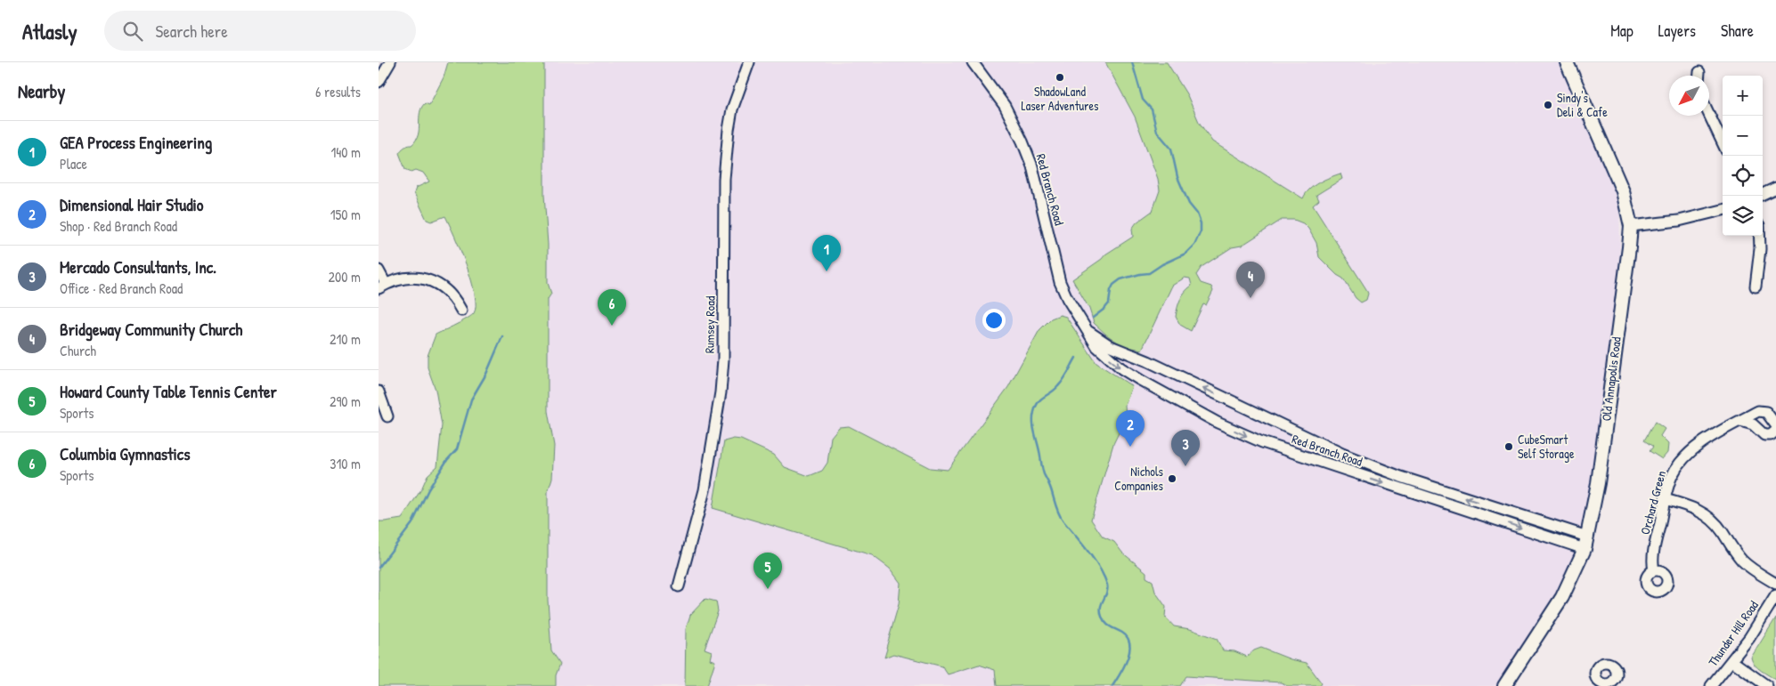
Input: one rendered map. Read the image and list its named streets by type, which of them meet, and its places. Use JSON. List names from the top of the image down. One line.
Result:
{"streets":{"main road":["Old Annapolis Road"],"street":["Red Branch Road","Rumsey Road","Orchard Green","Thunder Hill Road"]},"crossings":[["Red Branch Road","Old Annapolis Road"]],"places":["ShadowLand Laser Adventures","Sindy's Deli & Cafe","CubeSmart Self Storage","Nichols Companies"],"north":"bottom left","page":{"header":"Atlasly","search":"Search here","nav":["Map","Layers","Share"],"heading":["Nearby","6 results"],"map_buttons":["+","−"],"list":[{"mark":"1","name":"GEA Process Engineering","note":"Place","value":"140 m"},{"mark":"2","name":"Dimensional Hair Studio","note":"Shop · Red Branch Road","value":"150 m"},{"mark":"3","name":"Mercado Consultants, Inc.","note":"Office · Red Branch Road","value":"200 m"},{"mark":"4","name":"Bridgeway Community Church","note":"Church","value":"210 m"},{"mark":"5","name":"Howard County Table Tennis Center","note":"Sports","value":"290 m"},{"mark":"6","name":"Columbia Gymnastics","note":"Sports","value":"310 m"}],"pins":["1","4","6","2","3","5"]}}
